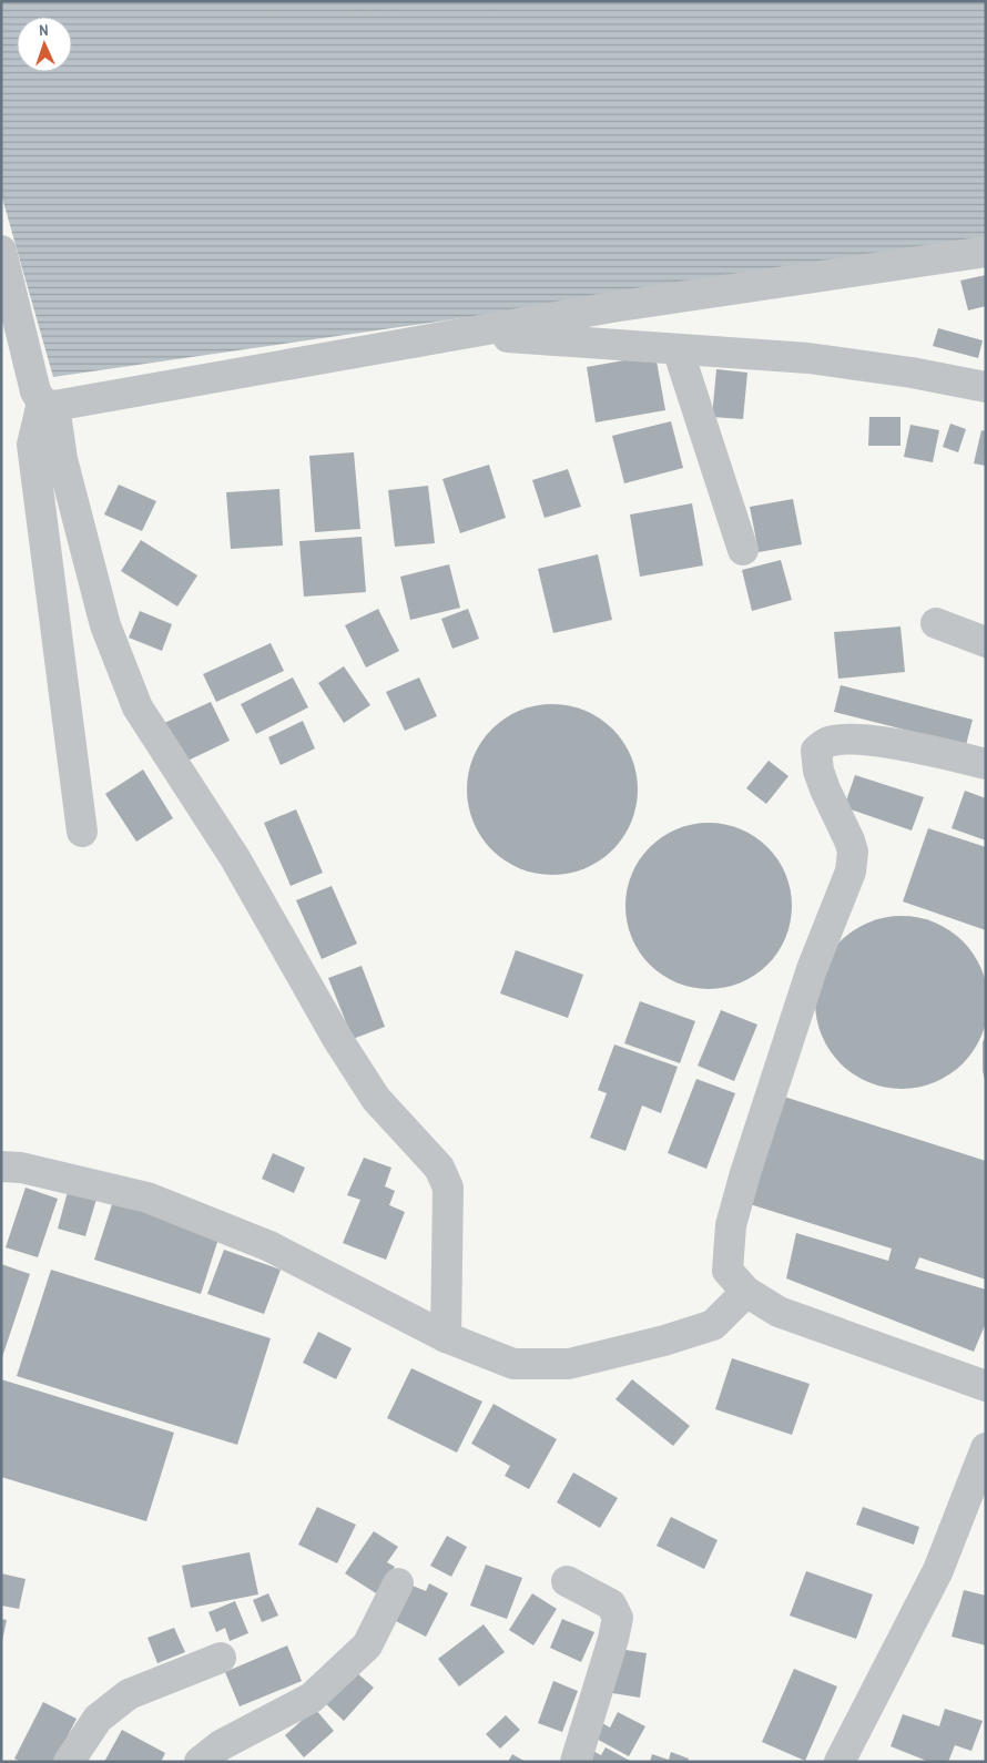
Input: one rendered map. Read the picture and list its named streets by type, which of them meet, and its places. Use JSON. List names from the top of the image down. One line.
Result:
{"north":"top"}
